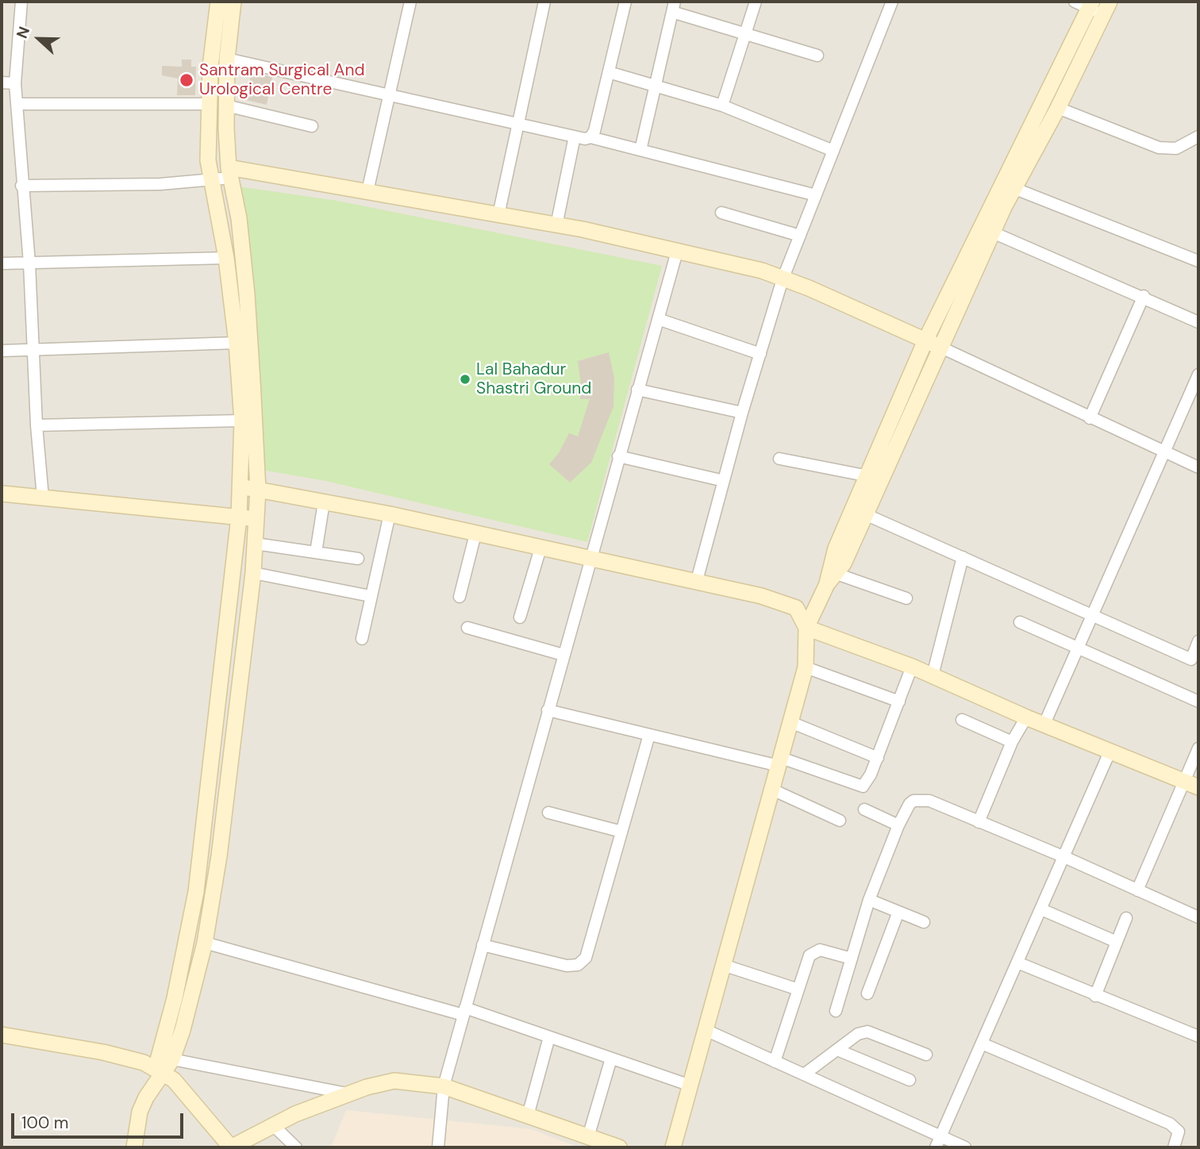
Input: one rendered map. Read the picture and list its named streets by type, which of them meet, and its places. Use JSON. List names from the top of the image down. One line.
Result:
{"places":["Santram Surgical And Urological Centre","Lal Bahadur Shastri Ground"],"scale_bar":"100 m","north":"left"}
